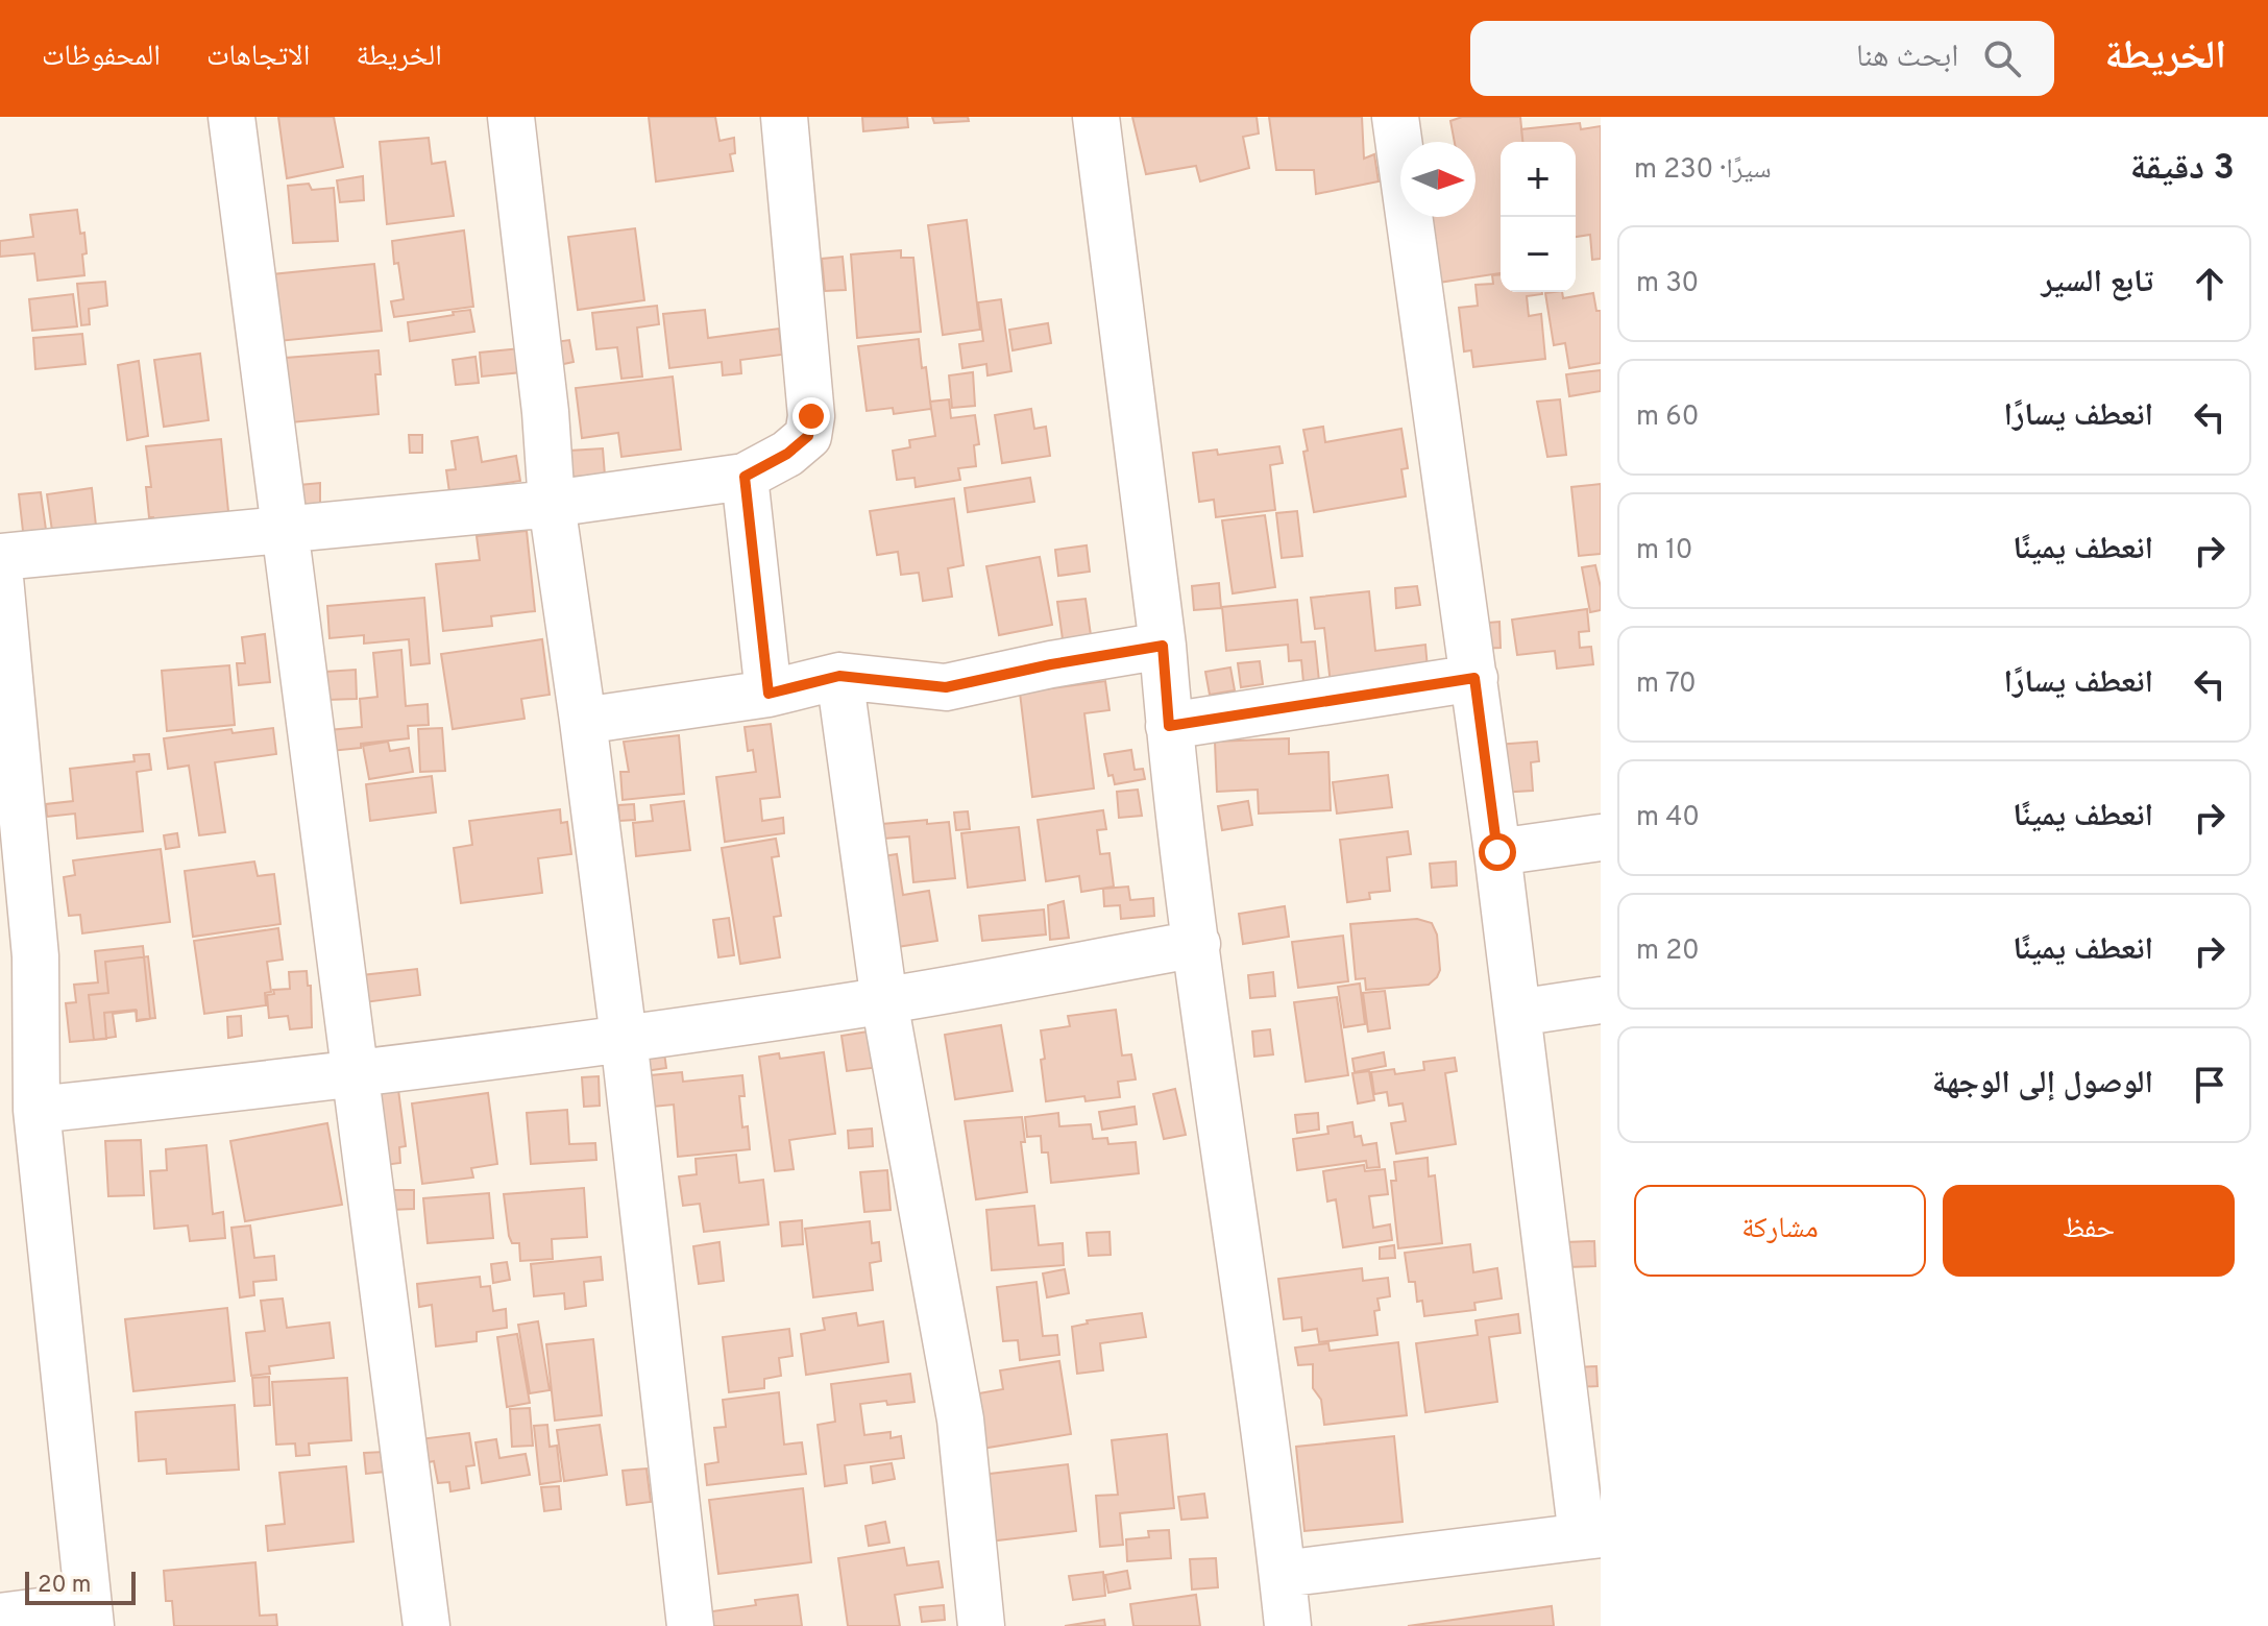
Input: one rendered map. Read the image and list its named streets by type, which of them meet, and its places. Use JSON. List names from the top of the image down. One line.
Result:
{"scale_bar":"20 m","north":"right","page":{"header":"الخريطة","search":"ابحث هنا","nav":["الخريطة","الاتجاهات","المحفوظات"],"heading":["3 دقيقة","سيرًا · 230 m"],"map_buttons":["+","−"],"list":[["تابع السير","30 m"],["انعطف يسارًا","60 m"],["انعطف يمينًا","10 m"],["انعطف يسارًا","70 m"],["انعطف يمينًا","40 m"],["انعطف يمينًا","20 m"],"الوصول إلى الوجهة"],"buttons":["حفظ","مشاركة"],"scale":"20 m"}}
